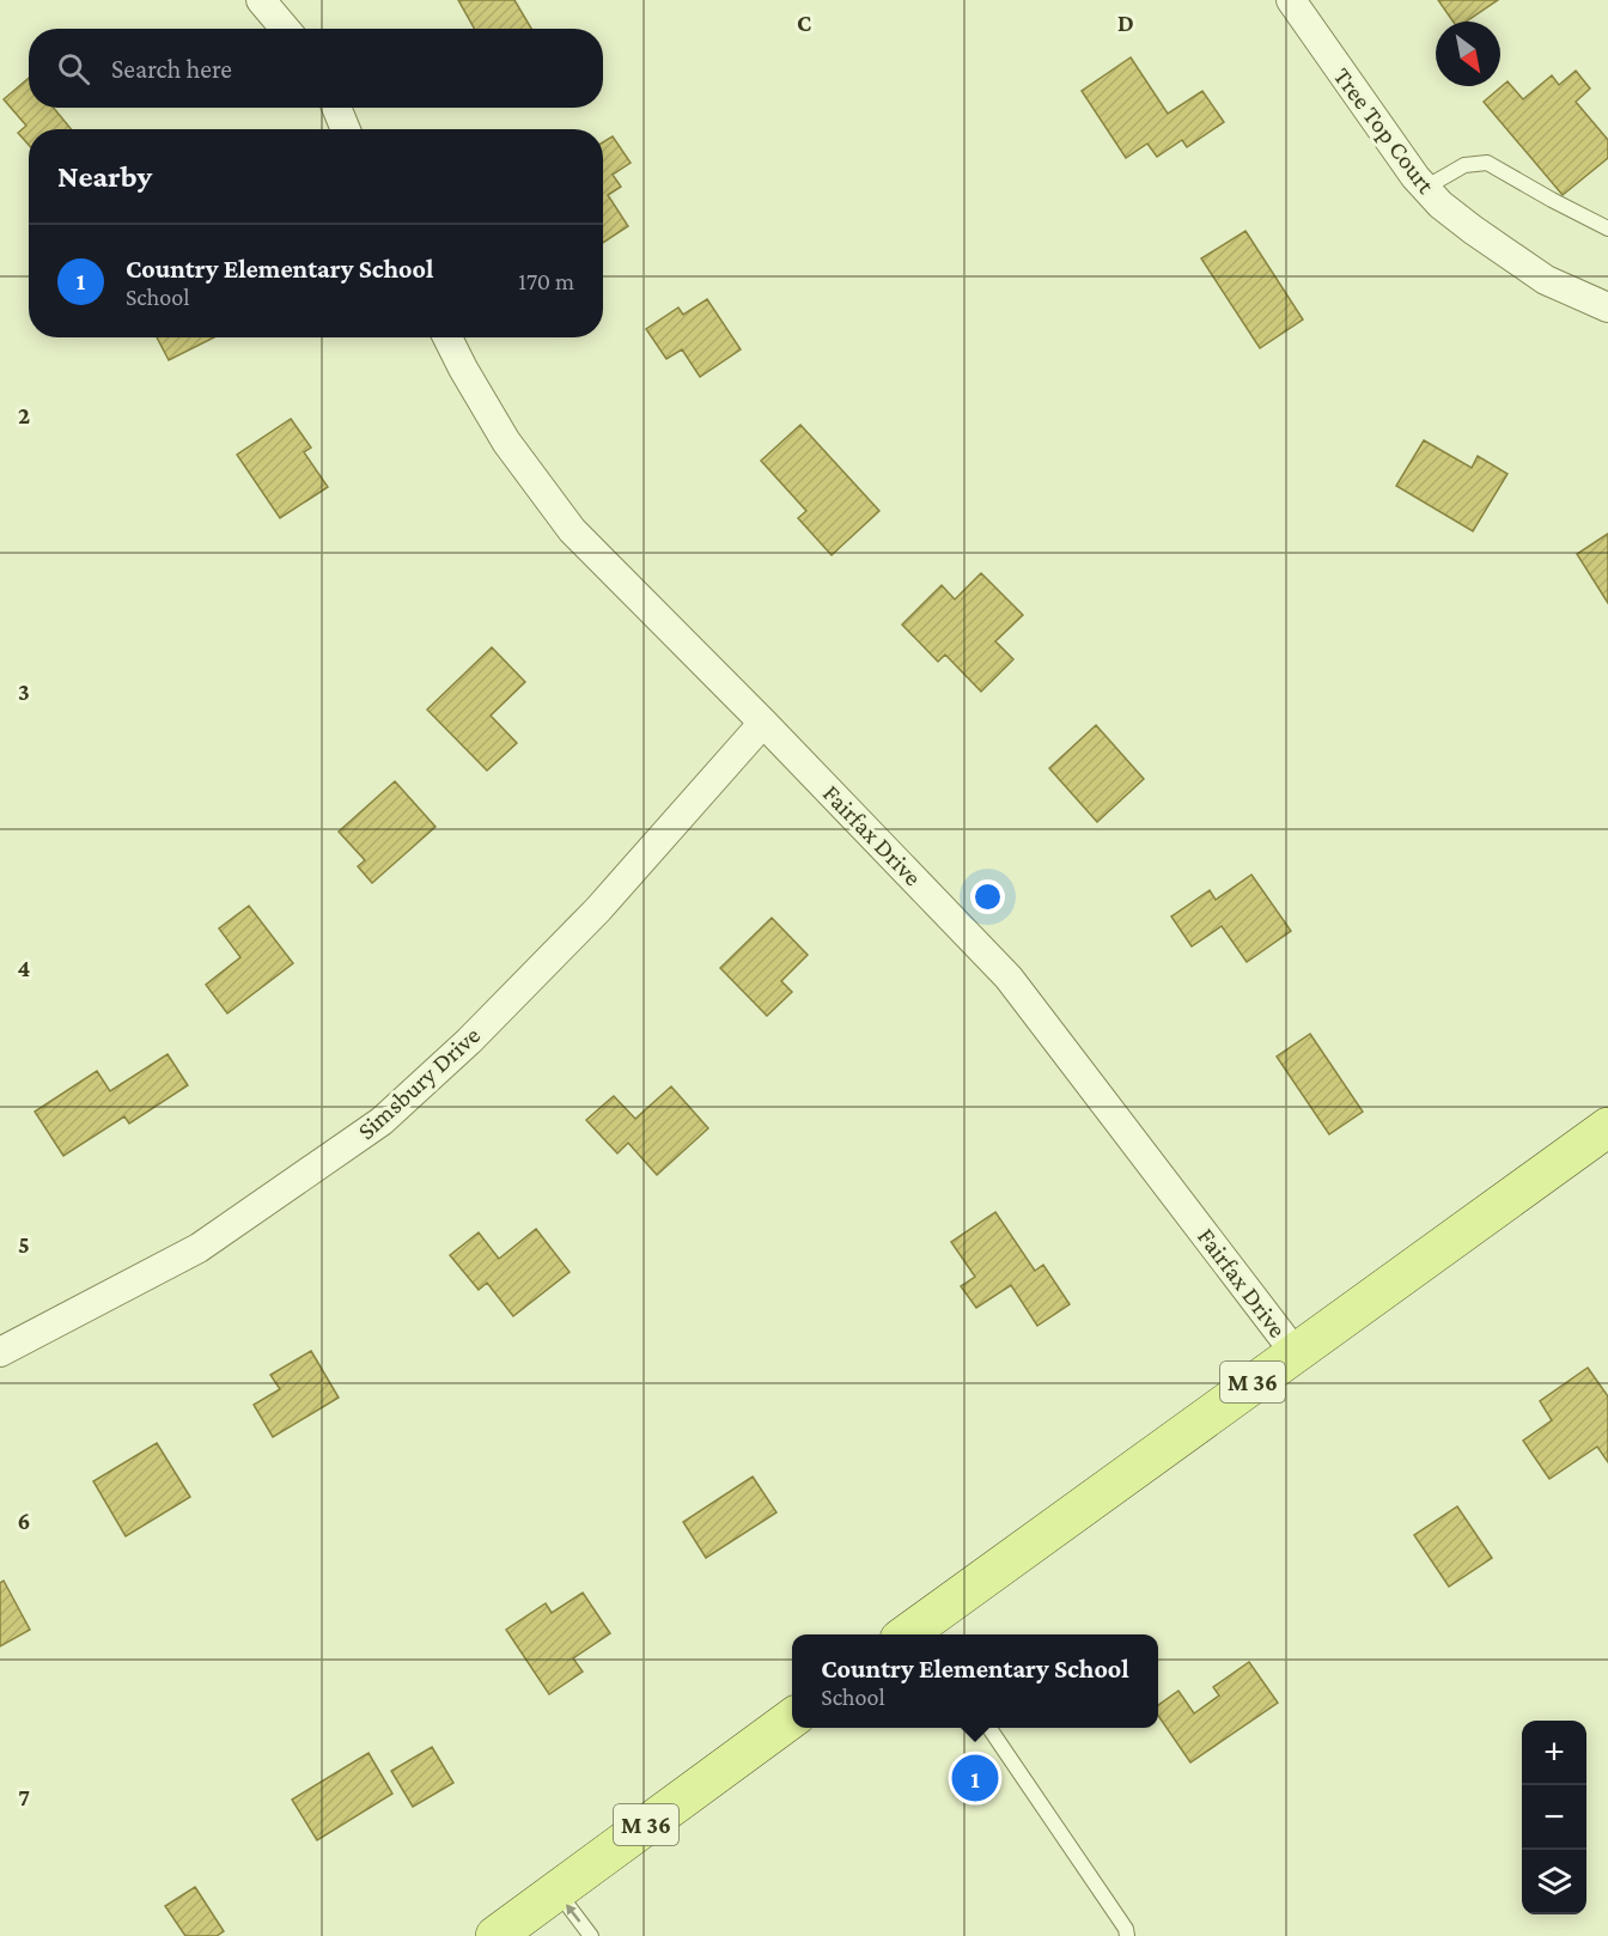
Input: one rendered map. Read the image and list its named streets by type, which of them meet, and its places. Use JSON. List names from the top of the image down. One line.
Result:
{"streets":{"main road":["M 36"],"street":["Tree Top Court","Fairfax Drive","Simsbury Drive"]},"crossings":[["Fairfax Drive","Simsbury Drive"],["Fairfax Drive","M 36"]],"north":"bottom right","page":{"search":"Search here","heading":"Nearby","list":[{"mark":"1","name":"Country Elementary School","note":"School","value":"170 m"}],"popup":["Country Elementary School","School"],"map_buttons":["+","−"],"pins":"1"},"grid":{"columns":["C","D"],"rows":["2","3","4","5","6","7"]}}
